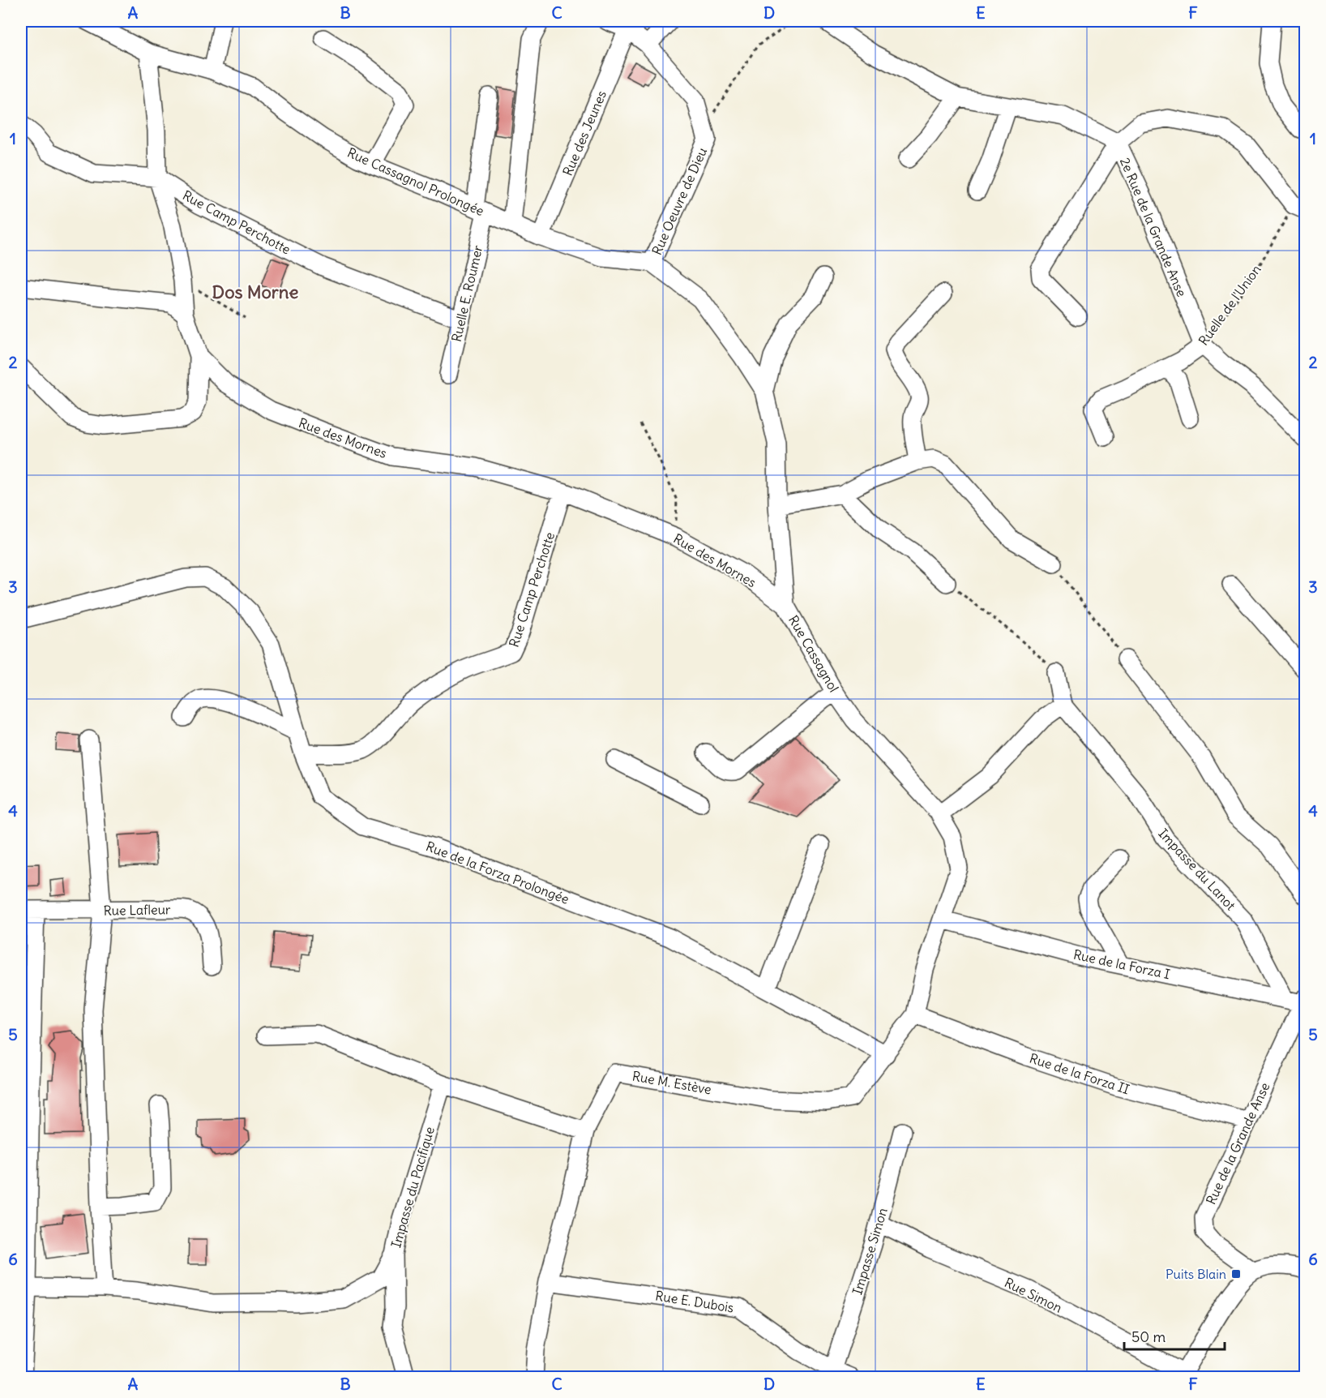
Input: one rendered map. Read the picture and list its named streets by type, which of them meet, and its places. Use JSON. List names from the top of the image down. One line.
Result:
{"streets":{"street":["Rue des Jeunes","Rue Cassagnol Prolongée","Rue Oeuvre de Dieu","Rue Camp Perchotte","2e Rue de la Grande Anse","Ruelle E. Roumer","Ruelle de l'Union","Rue des Mornes","Rue Cassagnol","Impasse du Lanot","Rue de la Forza Prolongée","Rue Lafleur","Rue de la Forza I","Rue de la Forza II","Rue M. Estève","Rue de la Grande Anse","Impasse du Pacifique","Impasse Simon","Rue Simon","Rue E. Dubois"]},"crossings":[["Rue des Jeunes","Rue Cassagnol Prolongée"],["Rue des Jeunes","Rue Oeuvre de Dieu"],["Rue Cassagnol Prolongée","Rue Oeuvre de Dieu"],["Rue Cassagnol Prolongée","Ruelle E. Roumer"],["Rue Cassagnol Prolongée","Rue des Mornes"],["Rue Cassagnol Prolongée","Rue Cassagnol"],["Rue Oeuvre de Dieu","Rue Cassagnol"],["Rue Camp Perchotte","Ruelle E. Roumer"],["Rue Camp Perchotte","Rue des Mornes"],["Rue Camp Perchotte","Rue de la Forza Prolongée"],["2e Rue de la Grande Anse","Ruelle de l'Union"],["Rue des Mornes","Rue Cassagnol"],["Rue Cassagnol","Rue de la Forza I"],["Rue Cassagnol","Rue de la Forza II"],["Rue Cassagnol","Rue M. Estève"],["Impasse du Lanot","Rue de la Forza I"],["Rue de la Forza Prolongée","Rue M. Estève"],["Rue de la Forza I","Rue de la Grande Anse"],["Rue de la Forza II","Rue M. Estève"],["Rue de la Forza II","Rue de la Grande Anse"],["Rue M. Estève","Rue E. Dubois"],["Impasse Simon","Rue Simon"],["Impasse Simon","Rue E. Dubois"]],"districts":["Dos Morne"],"places":{"transit":["Puits Blain"]},"scale_bar":"50 m","grid":{"columns":["A","B","C","D","E","F"],"rows":["1","2","3","4","5","6"]}}
